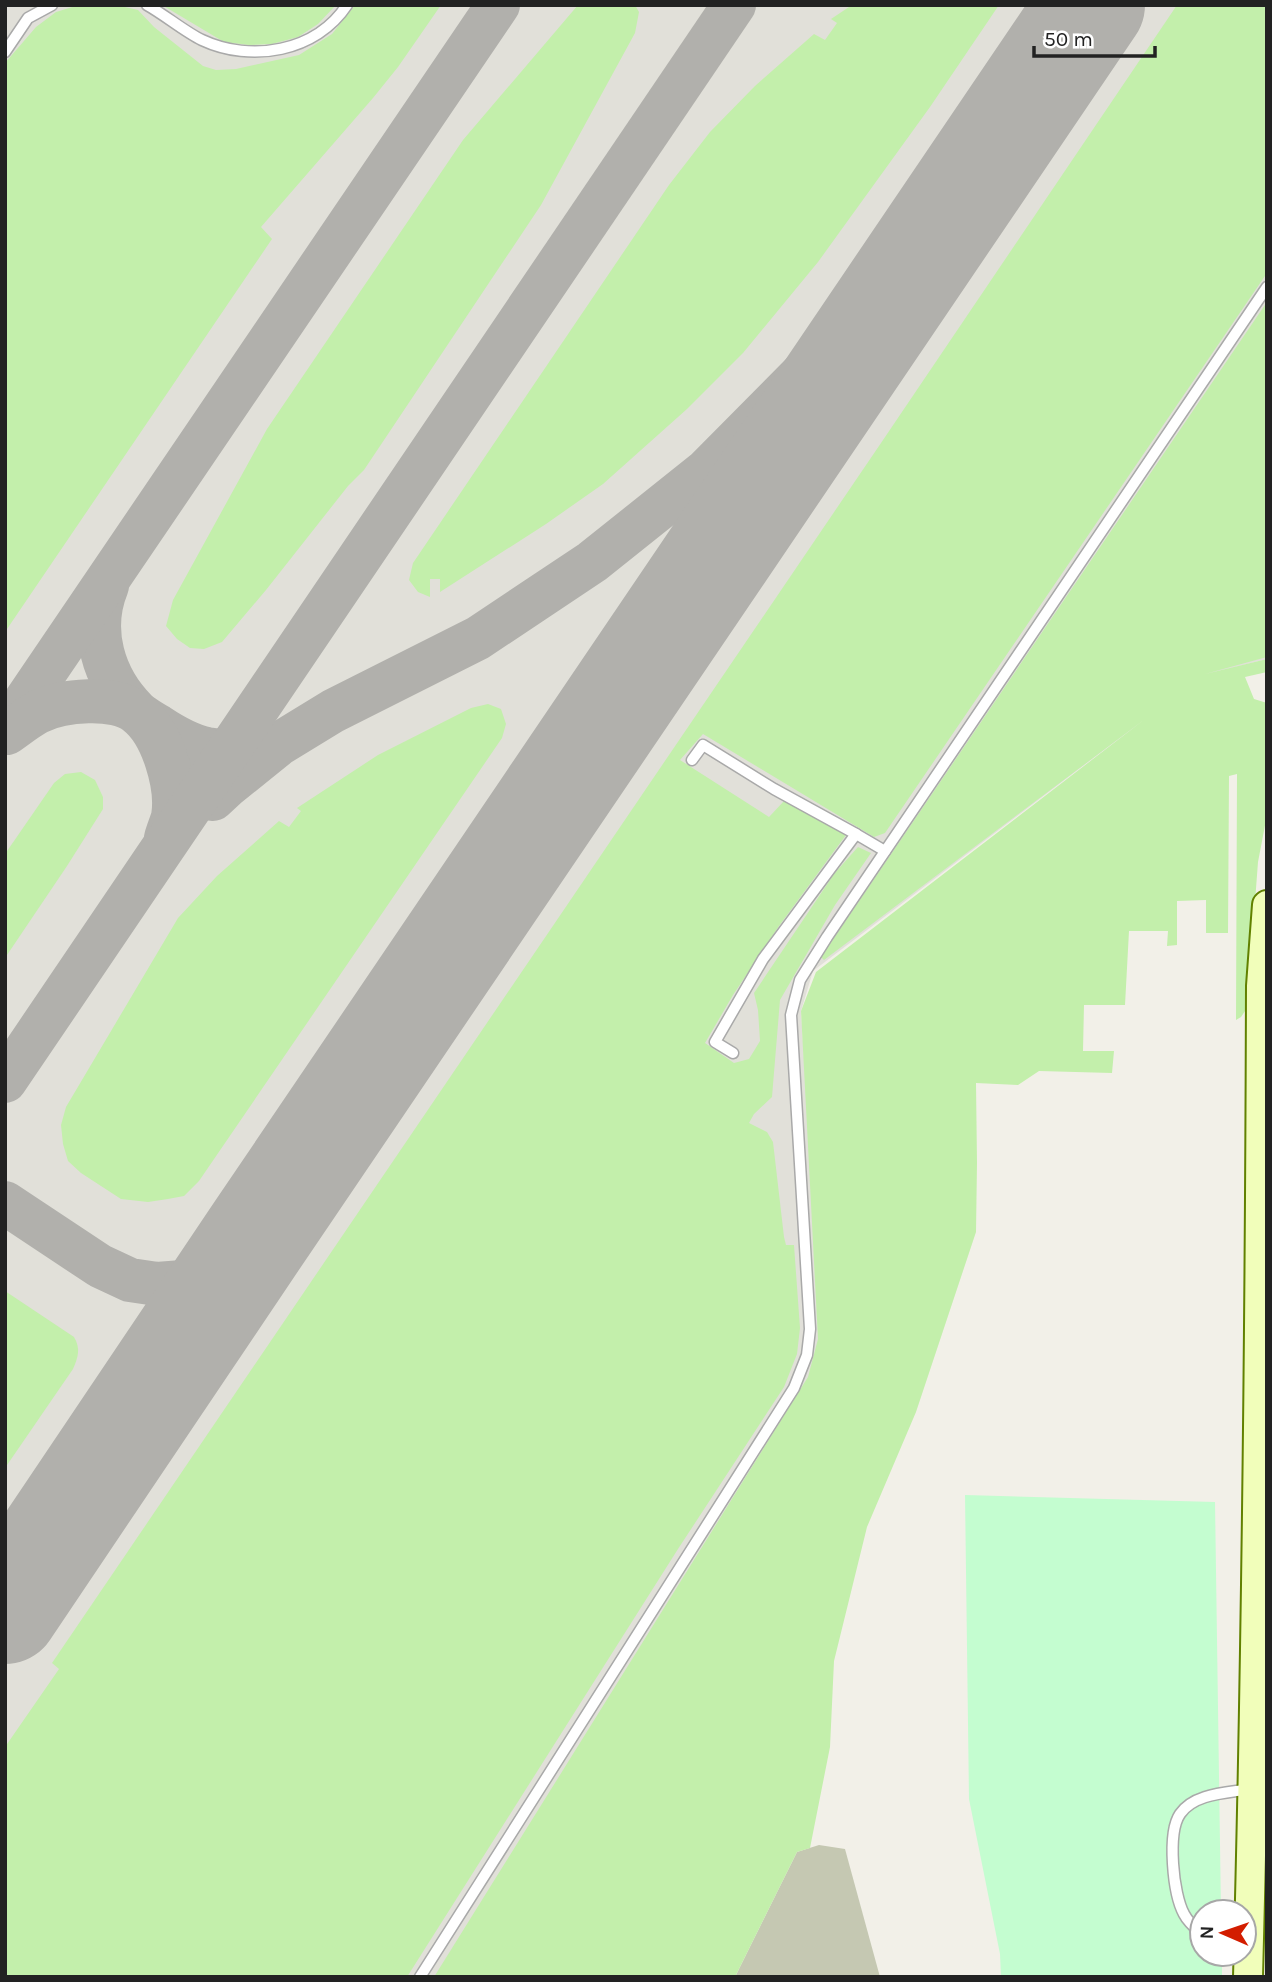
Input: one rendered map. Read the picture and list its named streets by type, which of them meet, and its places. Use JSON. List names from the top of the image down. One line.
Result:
{"scale_bar":"50 m","north":"left"}
